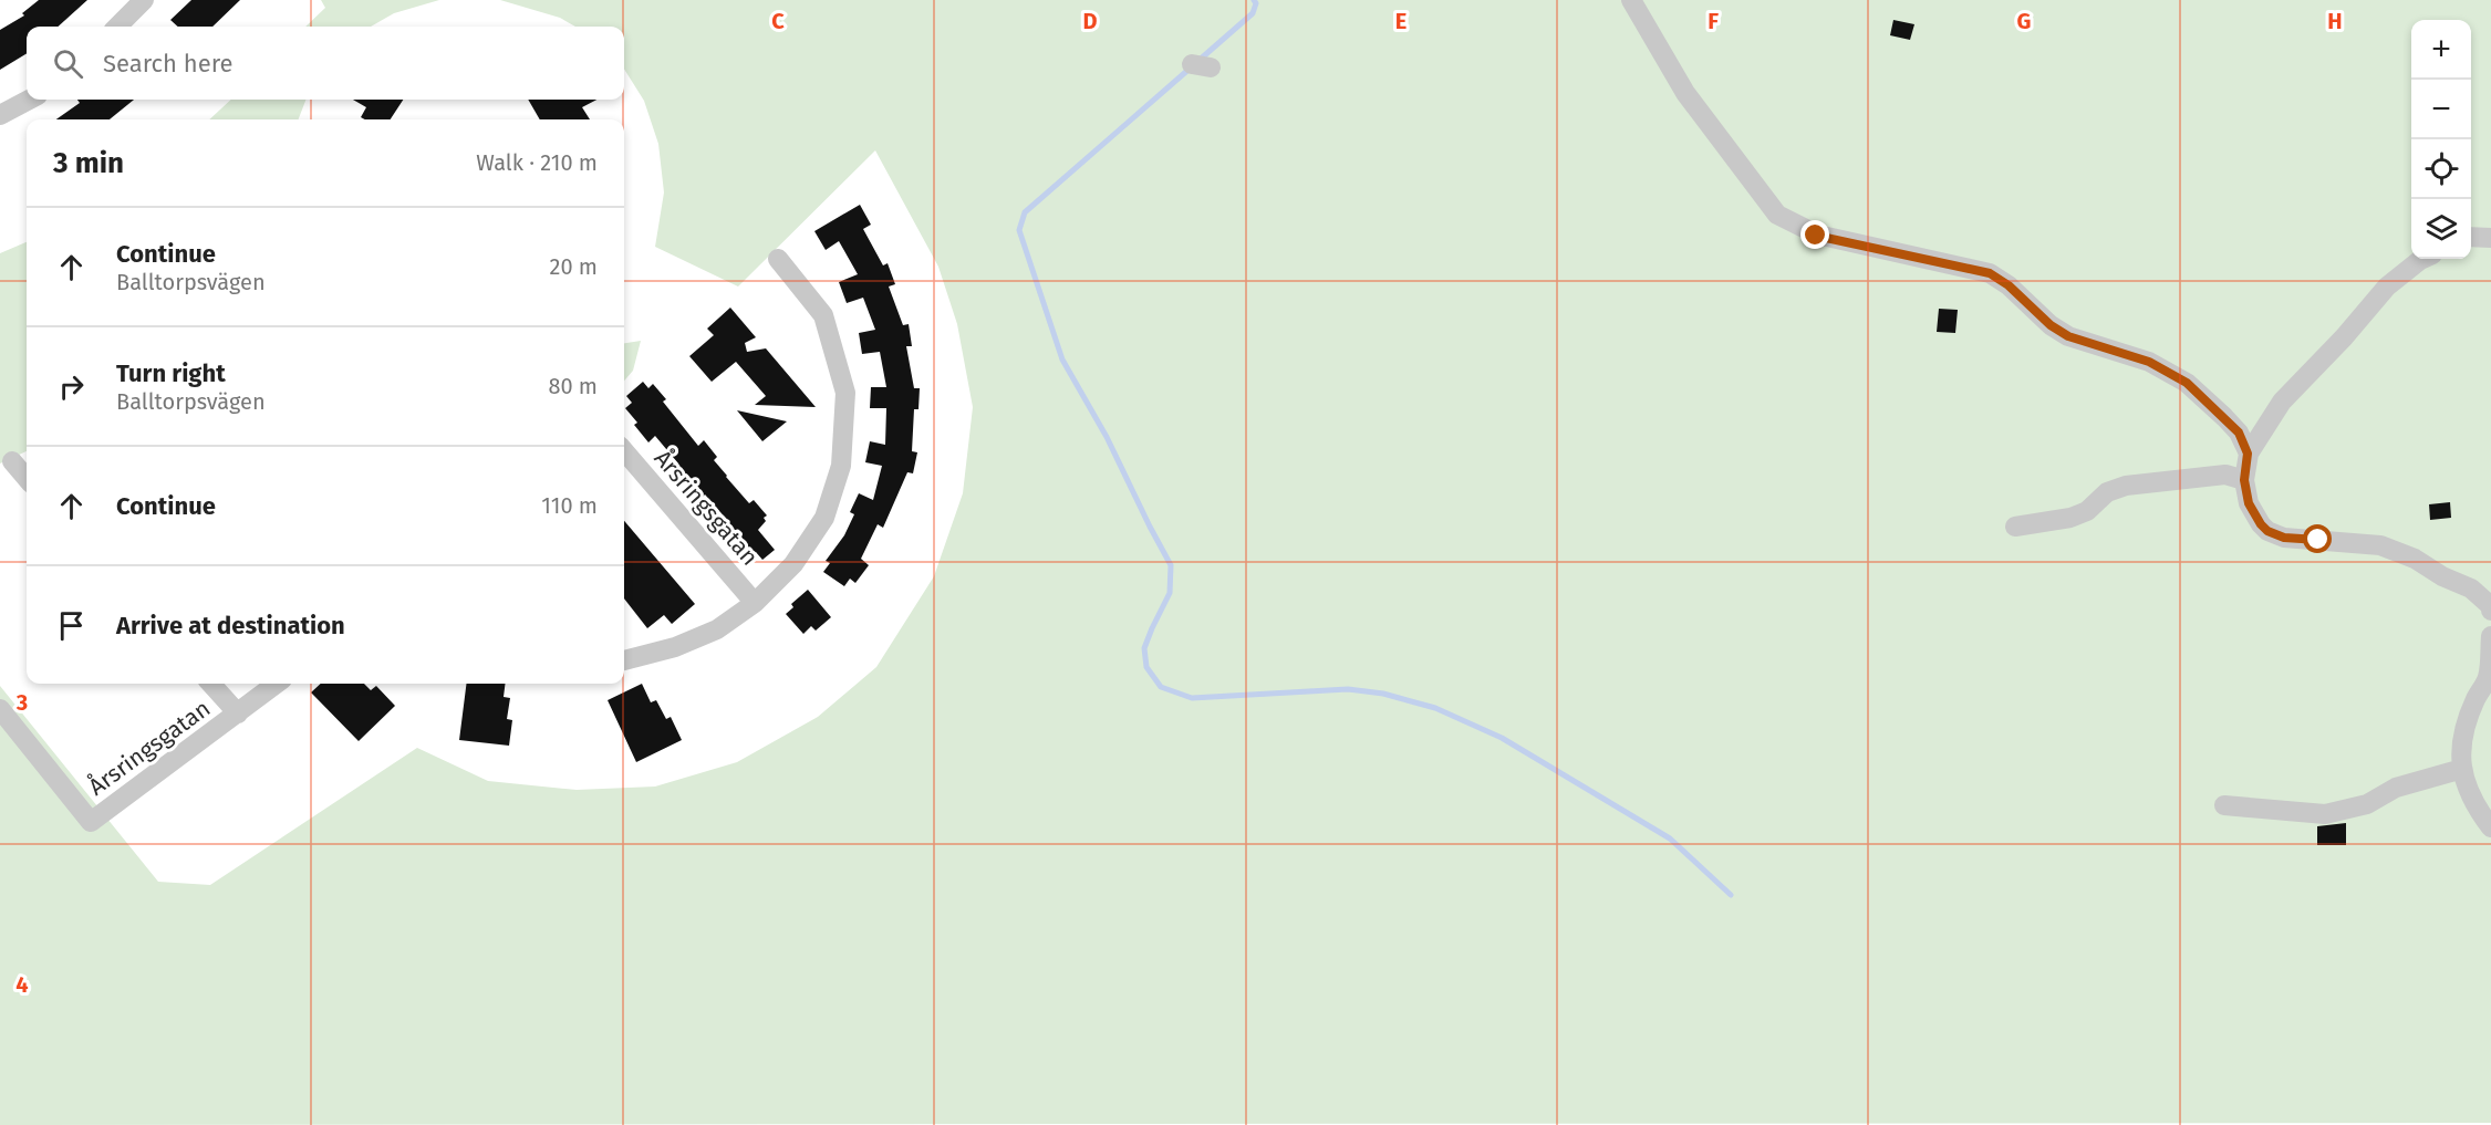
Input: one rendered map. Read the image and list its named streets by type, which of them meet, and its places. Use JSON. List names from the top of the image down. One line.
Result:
{"streets":{"street":["Årsringsgatan"]},"page":{"map_buttons":["+","−"],"search":"Search here","heading":["3 min","Walk · 210 m"],"list":[["Continue","Balltorpsvägen","20 m"],["Turn right","Balltorpsvägen","80 m"],["Continue","110 m"],"Arrive at destination"]},"grid":{"columns":["C","D","E","F","G","H"],"rows":["3","4"]}}
